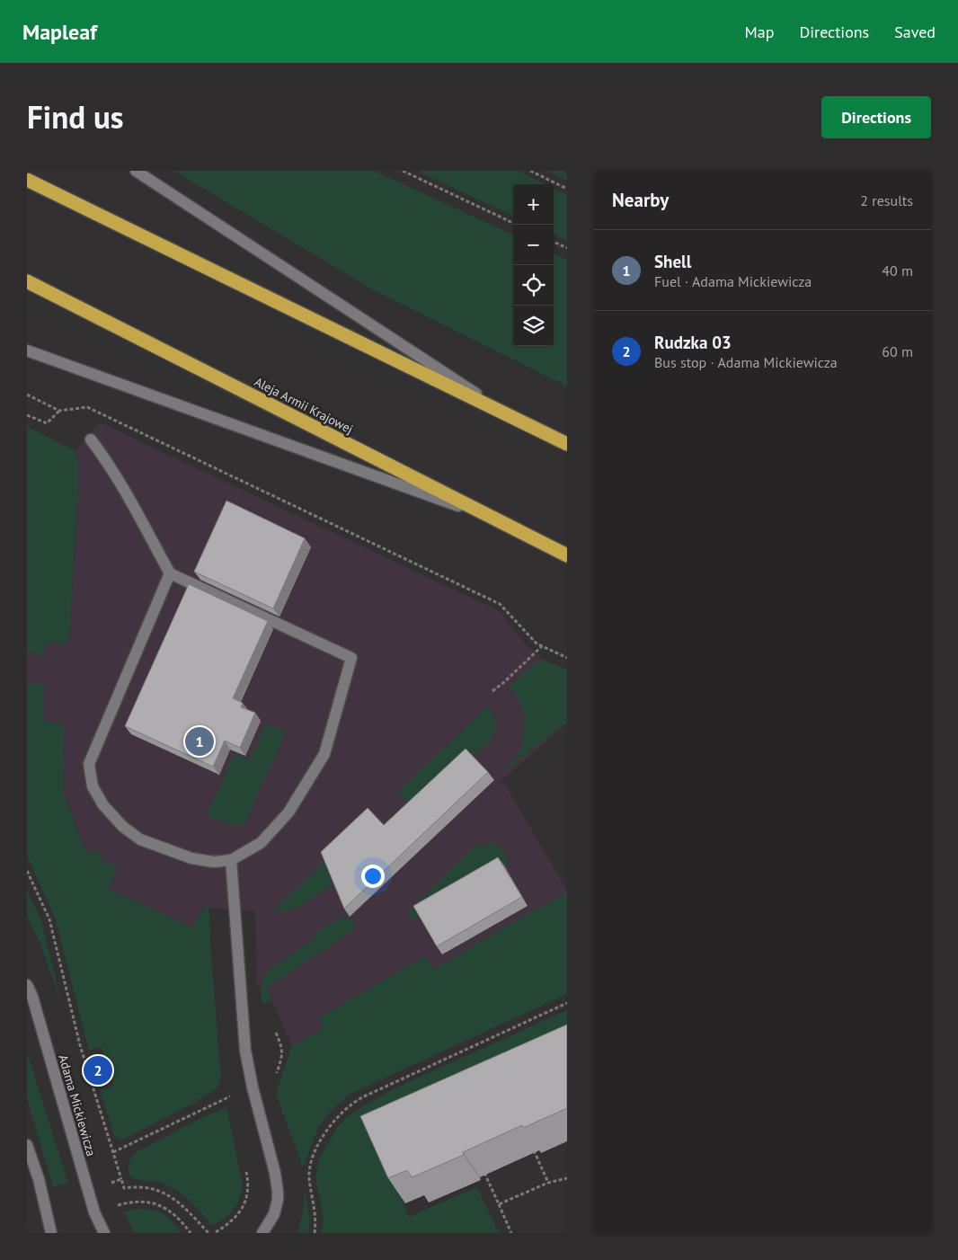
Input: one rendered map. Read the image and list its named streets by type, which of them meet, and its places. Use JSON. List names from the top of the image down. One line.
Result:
{"streets":{"highway":["Aleja Armii Krajowej"],"street":["Adama Mickiewicza"]},"page":{"header":"Mapleaf","nav":["Map","Directions","Saved"],"title":"Find us","buttons":"Directions","heading":["Nearby","2 results"],"map_buttons":["+","−"],"list":[{"mark":"1","name":"Shell","note":"Fuel · Adama Mickiewicza","value":"40 m"},{"mark":"2","name":"Rudzka 03","note":"Bus stop · Adama Mickiewicza","value":"60 m"}],"pins":["1","2"]}}
